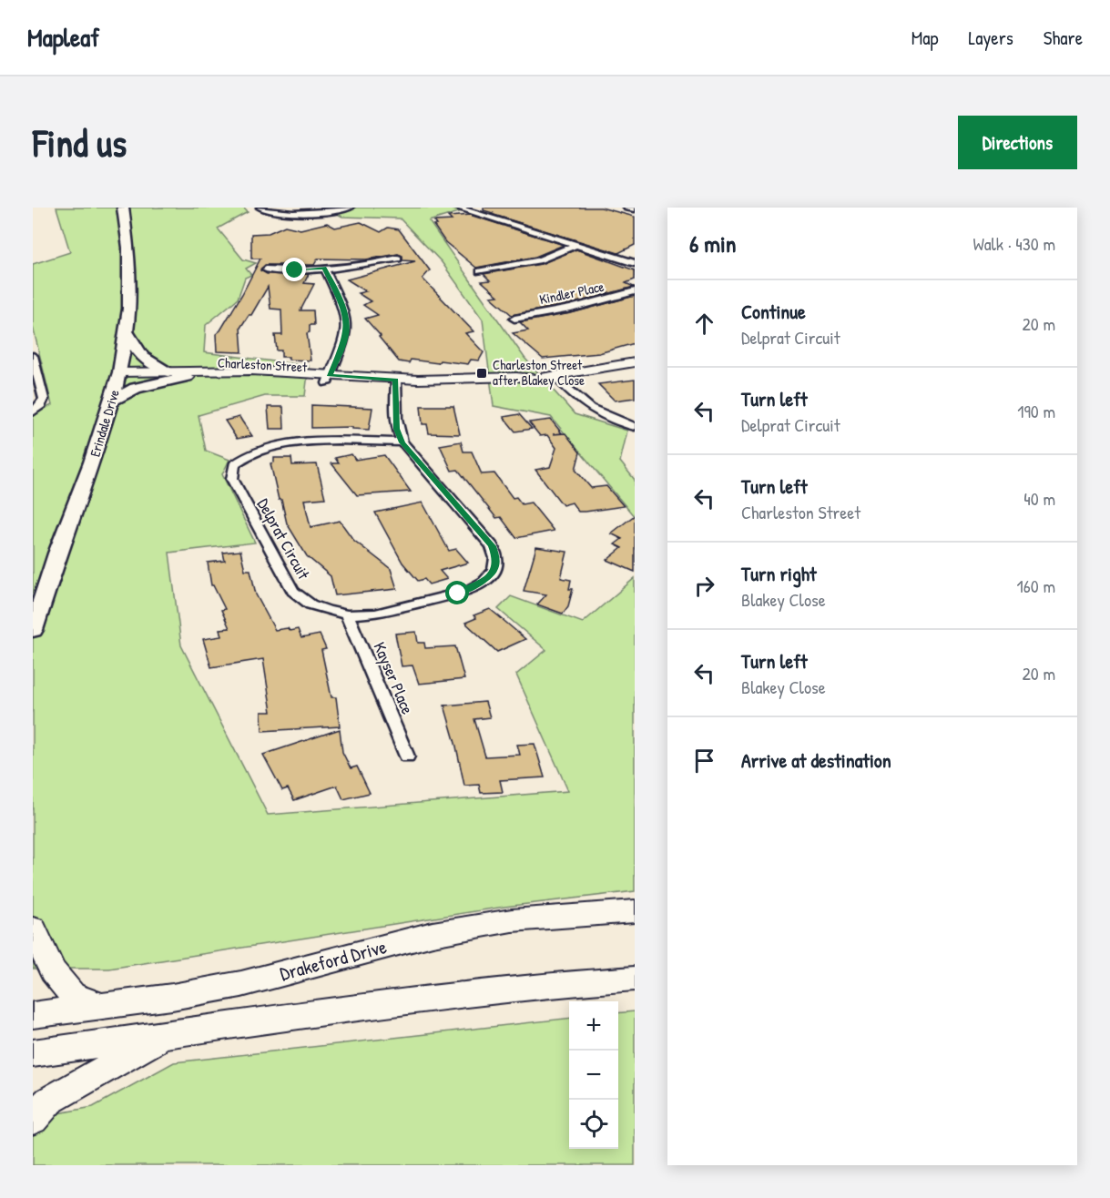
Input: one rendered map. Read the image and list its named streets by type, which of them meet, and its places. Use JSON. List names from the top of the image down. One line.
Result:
{"streets":{"highway":["Drakeford Drive"],"main road":["Erindale Drive"],"street":["Kindler Place","Charleston Street","Delprat Circuit","Kayser Place"]},"crossings":[["Charleston Street","Erindale Drive"],["Charleston Street","Delprat Circuit"],["Delprat Circuit","Kayser Place"]],"places":{"transit":["Charleston Street after Blakey Close"]},"page":{"header":"Mapleaf","nav":["Map","Layers","Share"],"buttons":"Directions","title":"Find us","heading":["6 min","Walk · 430 m"],"list":[["Continue","Delprat Circuit","20 m"],["Turn left","Delprat Circuit","190 m"],["Turn left","Charleston Street","40 m"],["Turn right","Blakey Close","160 m"],["Turn left","Blakey Close","20 m"],"Arrive at destination"],"map_buttons":["+","−"]}}
